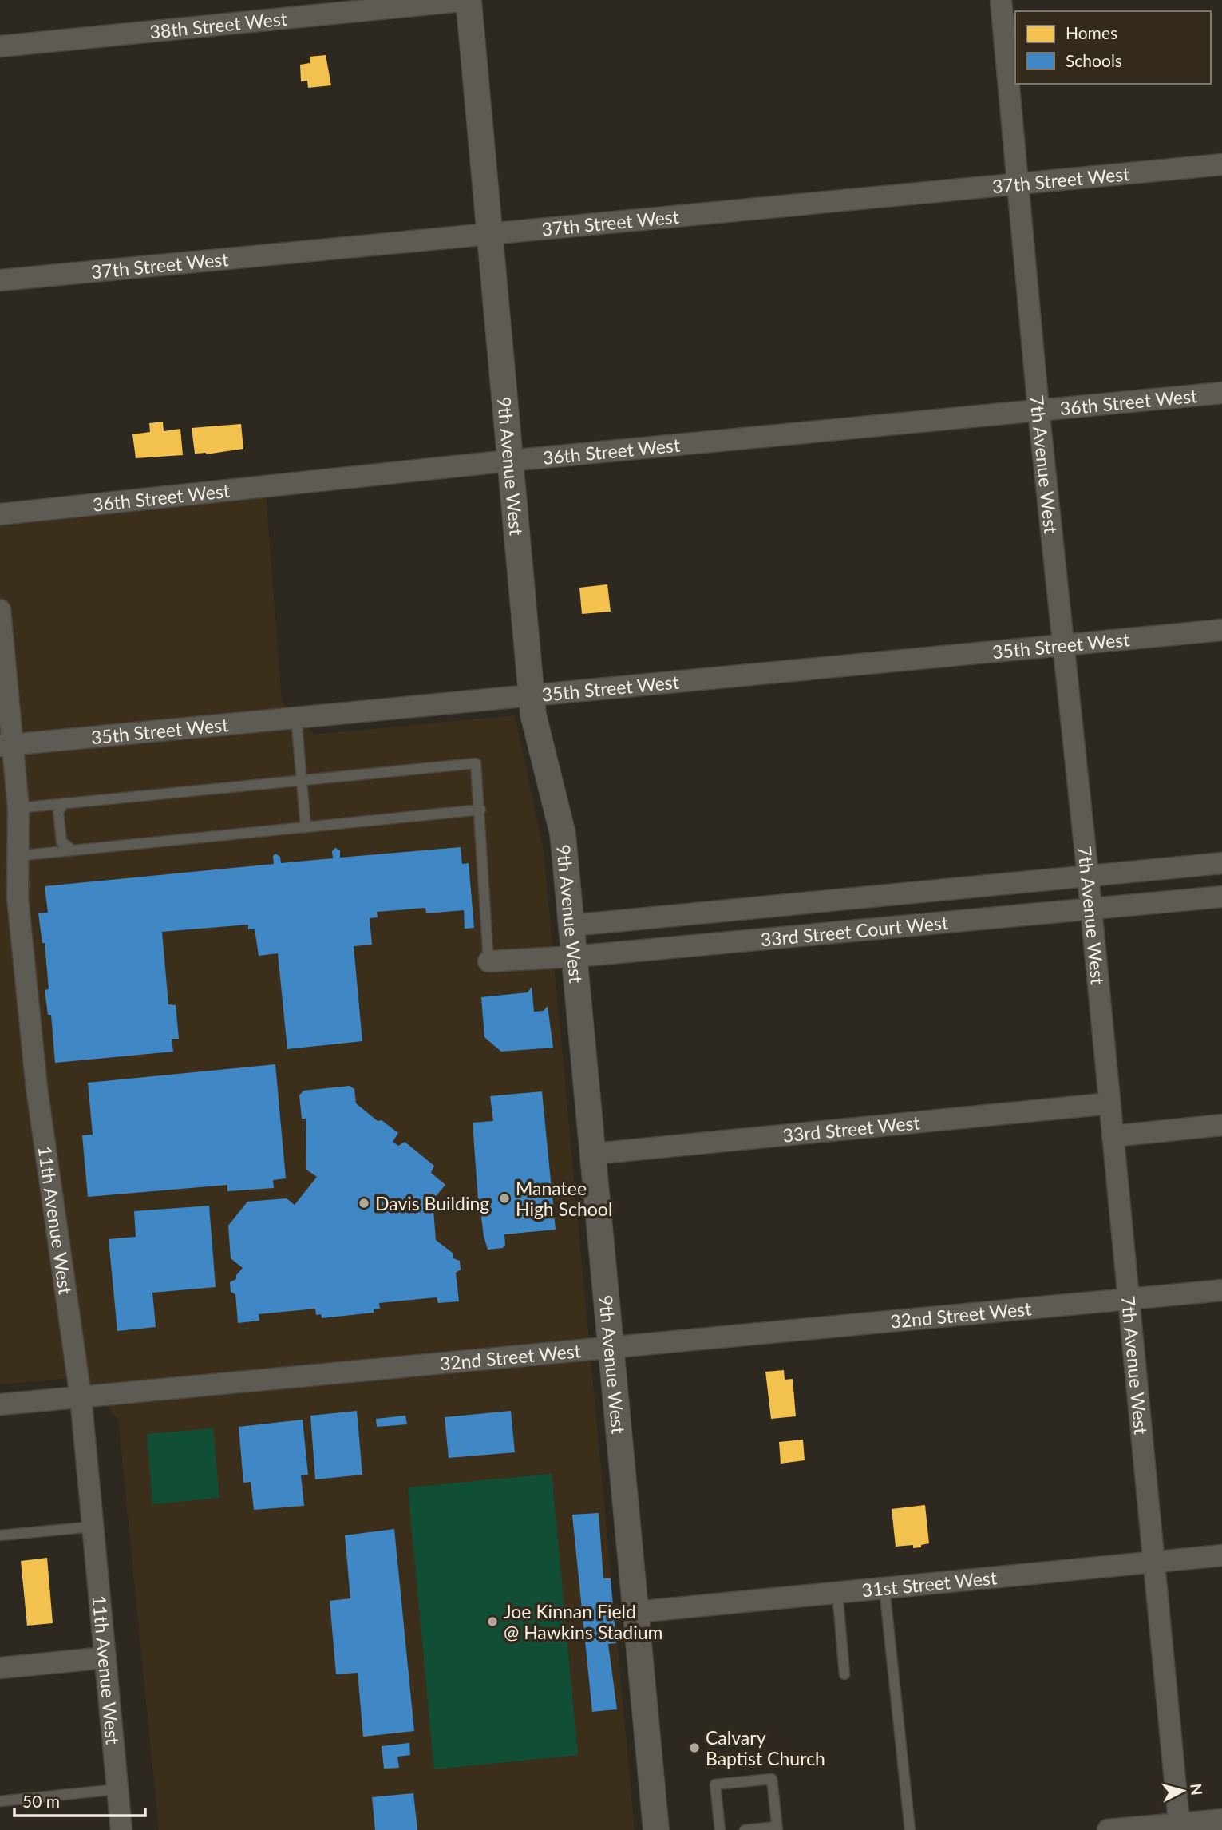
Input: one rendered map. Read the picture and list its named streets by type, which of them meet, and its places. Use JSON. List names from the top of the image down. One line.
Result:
{"streets":{"street":["38th Street West","37th Street West","36th Street West","7th Avenue West","9th Avenue West","35th Street West","33rd Street Court West","33rd Street West","11th Avenue West","32nd Street West","31st Street West"]},"crossings":[["38th Street West","9th Avenue West"],["37th Street West","7th Avenue West"],["37th Street West","9th Avenue West"],["36th Street West","7th Avenue West"],["36th Street West","9th Avenue West"],["7th Avenue West","35th Street West"],["7th Avenue West","33rd Street Court West"],["7th Avenue West","33rd Street West"],["7th Avenue West","32nd Street West"],["7th Avenue West","31st Street West"],["9th Avenue West","35th Street West"],["9th Avenue West","33rd Street Court West"],["9th Avenue West","33rd Street West"],["9th Avenue West","32nd Street West"],["9th Avenue West","31st Street West"],["35th Street West","11th Avenue West"],["11th Avenue West","32nd Street West"]],"places":["Manatee High School","Davis Building","Joe Kinnan Field @ Hawkins Stadium","Calvary Baptist Church"],"legend":["Homes","Schools"],"scale_bar":"50 m","north":"right"}
